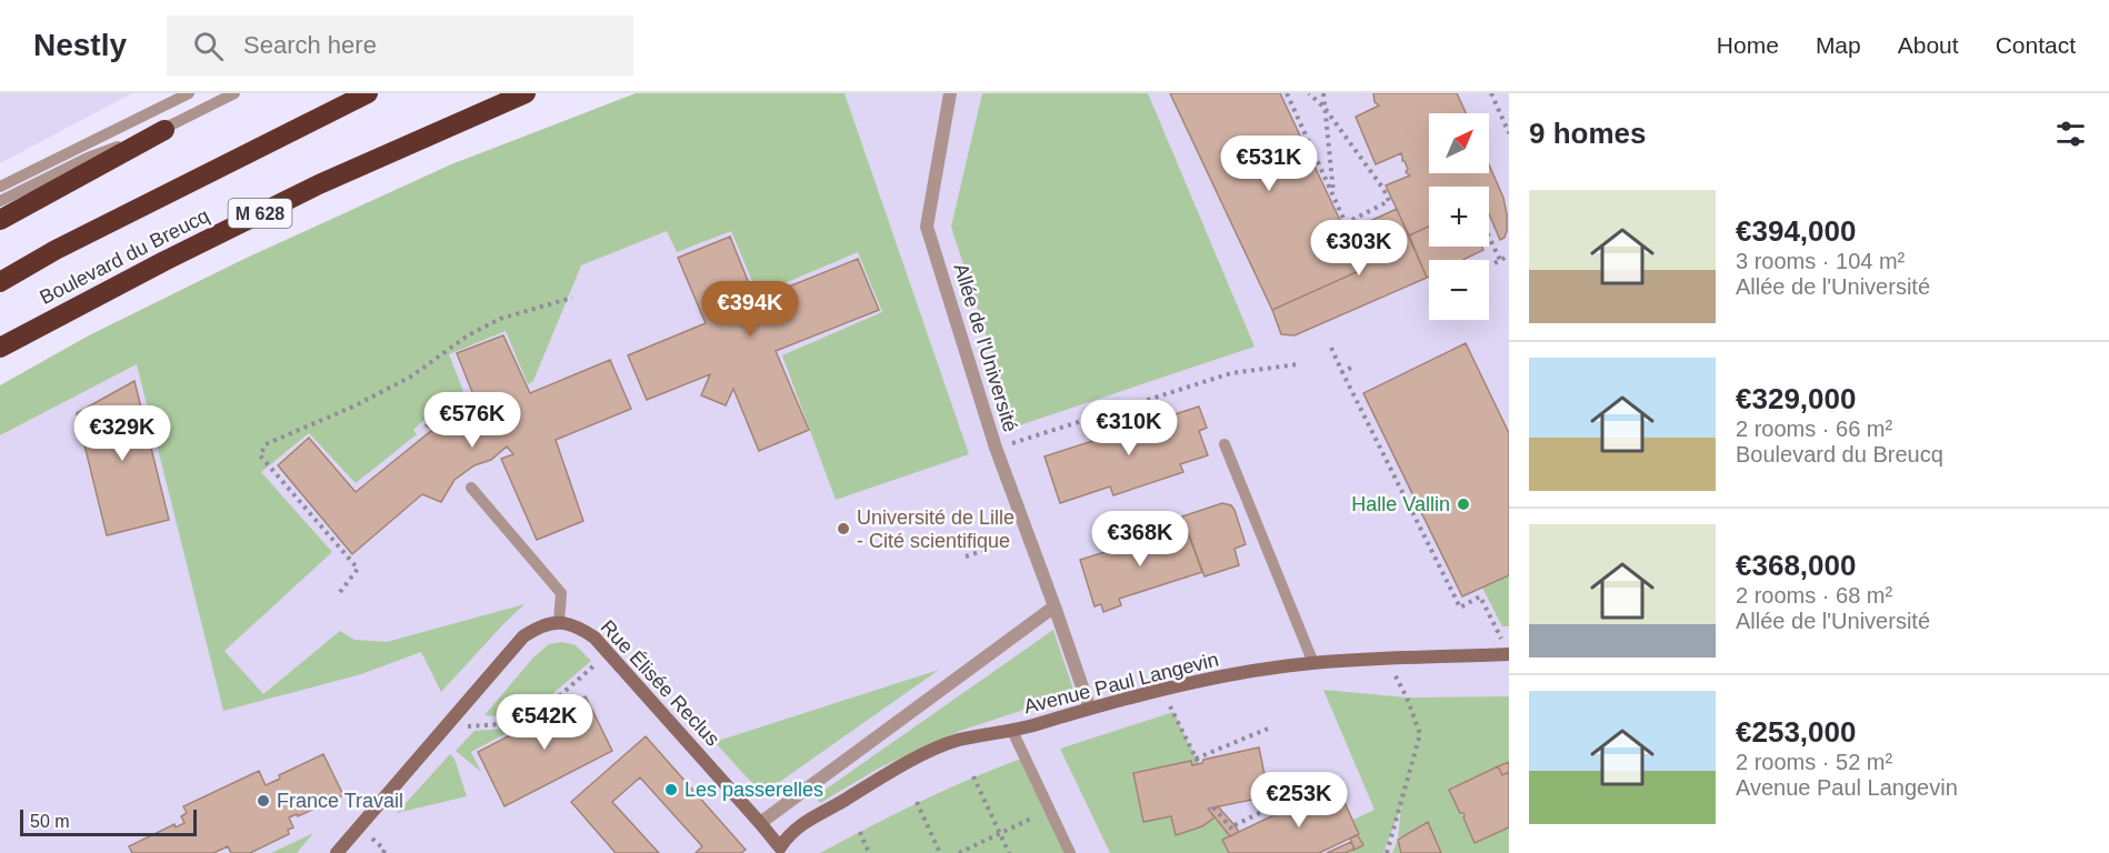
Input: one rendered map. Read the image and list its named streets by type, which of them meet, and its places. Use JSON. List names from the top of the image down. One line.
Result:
{"streets":{"highway":["M 628","Boulevard du Breucq"],"street":["Allée de l'Université","Rue Élisée Reclus","Avenue Paul Langevin"]},"crossings":[["Allée de l'Université","Avenue Paul Langevin"],["Rue Élisée Reclus","Avenue Paul Langevin"]],"places":["Halle Vallin","Université de Lille ‐ Cité scientifique","Les passerelles","France Travail"],"scale_bar":"50 m","north":"top right","page":{"header":"Nestly","search":"Search here","nav":["Home","Map","About","Contact"],"heading":"9 homes","map_buttons":["+","−"],"price":["€531K","€303K","€394K","€576K","€310K","€329K","€368K","€542K","€253K"],"list":[{"name":"€394,000","note":"3 rooms · 104 m² · Allée de l'Université"},{"name":"€329,000","note":"2 rooms · 66 m² · Boulevard du Breucq"},{"name":"€368,000","note":"2 rooms · 68 m² · Allée de l'Université"},{"name":"€253,000","note":"2 rooms · 52 m² · Avenue Paul Langevin"}],"scale":"50 m"}}
